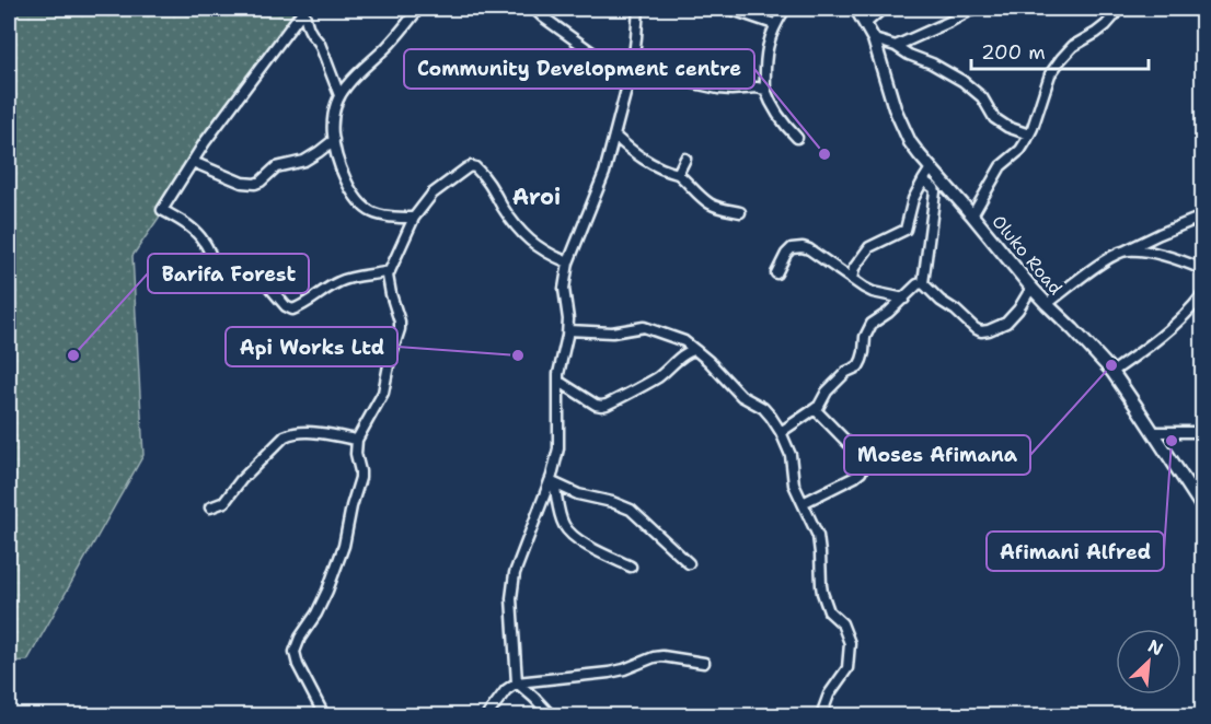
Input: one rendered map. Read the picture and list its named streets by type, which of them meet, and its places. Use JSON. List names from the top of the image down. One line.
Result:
{"streets":{"main road":["Oluko Road"]},"districts":["Aroi"],"places":["Community Development centre","Barifa Forest","Api Works Ltd","Moses Afimana","Afimani Alfred"],"scale_bar":"200 m","north":"top right"}
